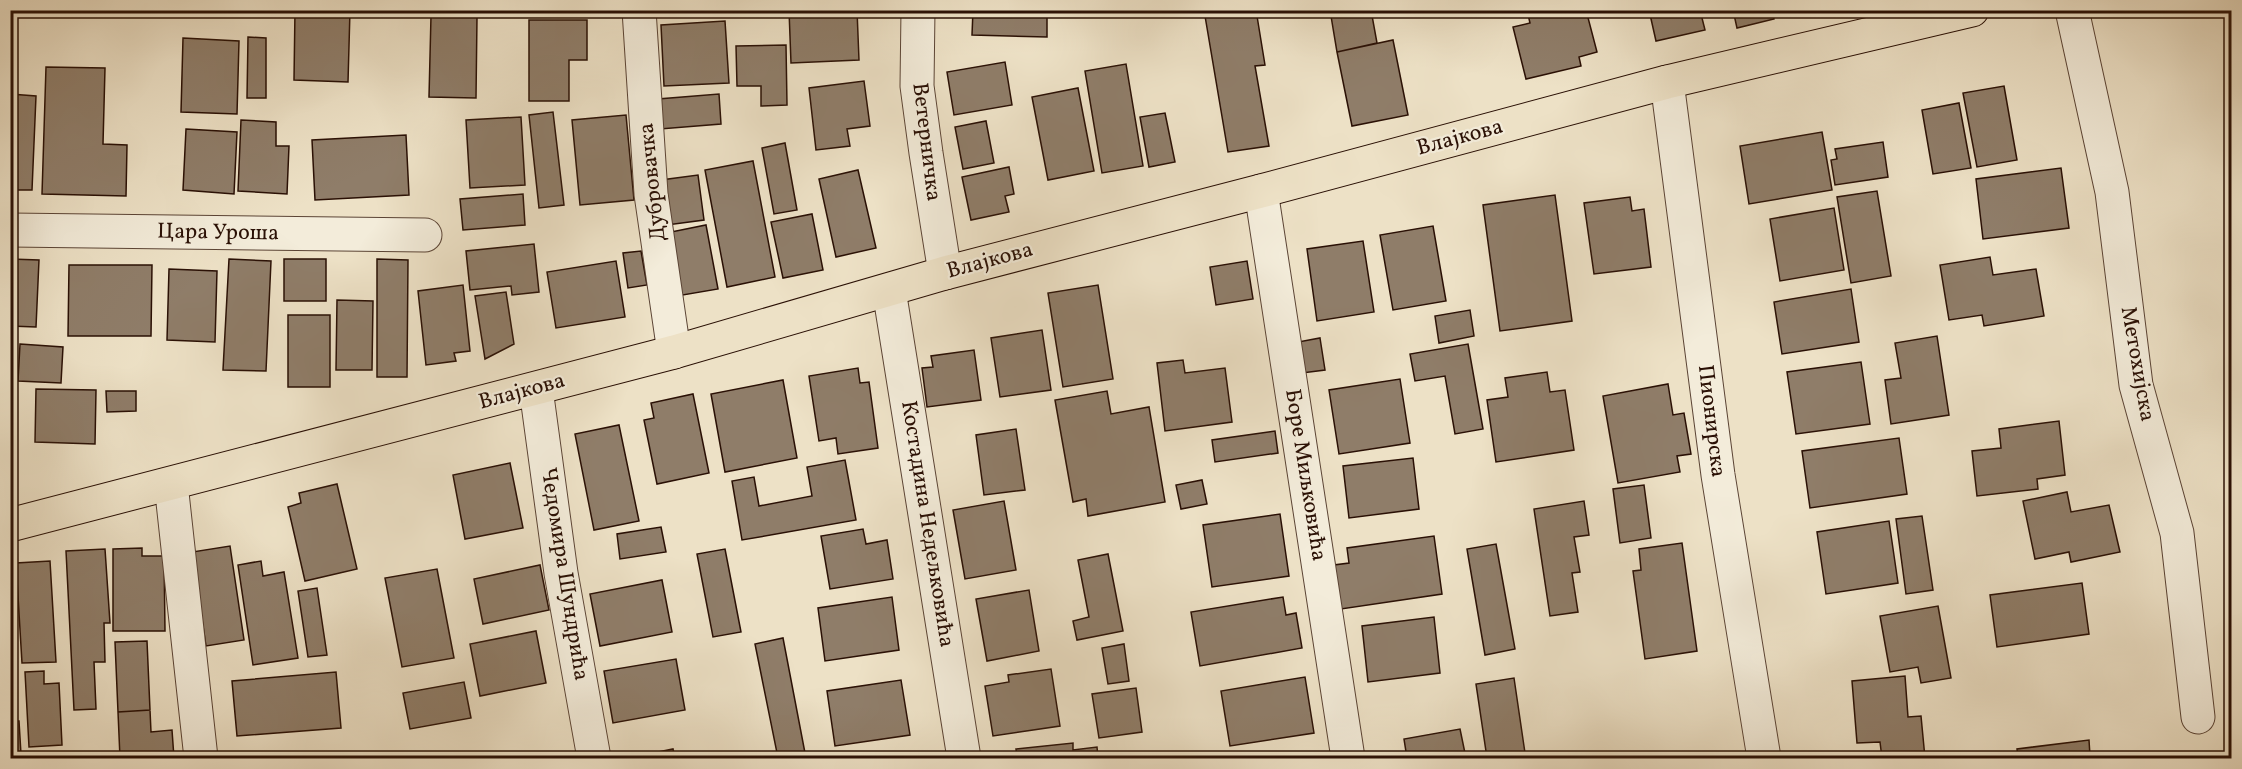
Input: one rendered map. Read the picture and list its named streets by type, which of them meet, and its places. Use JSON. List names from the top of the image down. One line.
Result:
{"streets":{"main road":["Влајкова"],"street":["Ветерничка","Дубровачка","Цара Уроша","Метохијска","Пионирска","Боре Миљковића","Костадина Недељковића","Чедомира Шундрића"]},"crossings":[["Влајкова","Ветерничка"],["Влајкова","Дубровачка"],["Влајкова","Пионирска"],["Влајкова","Боре Миљковића"],["Влајкова","Костадина Недељковића"],["Влајкова","Чедомира Шундрића"]]}
